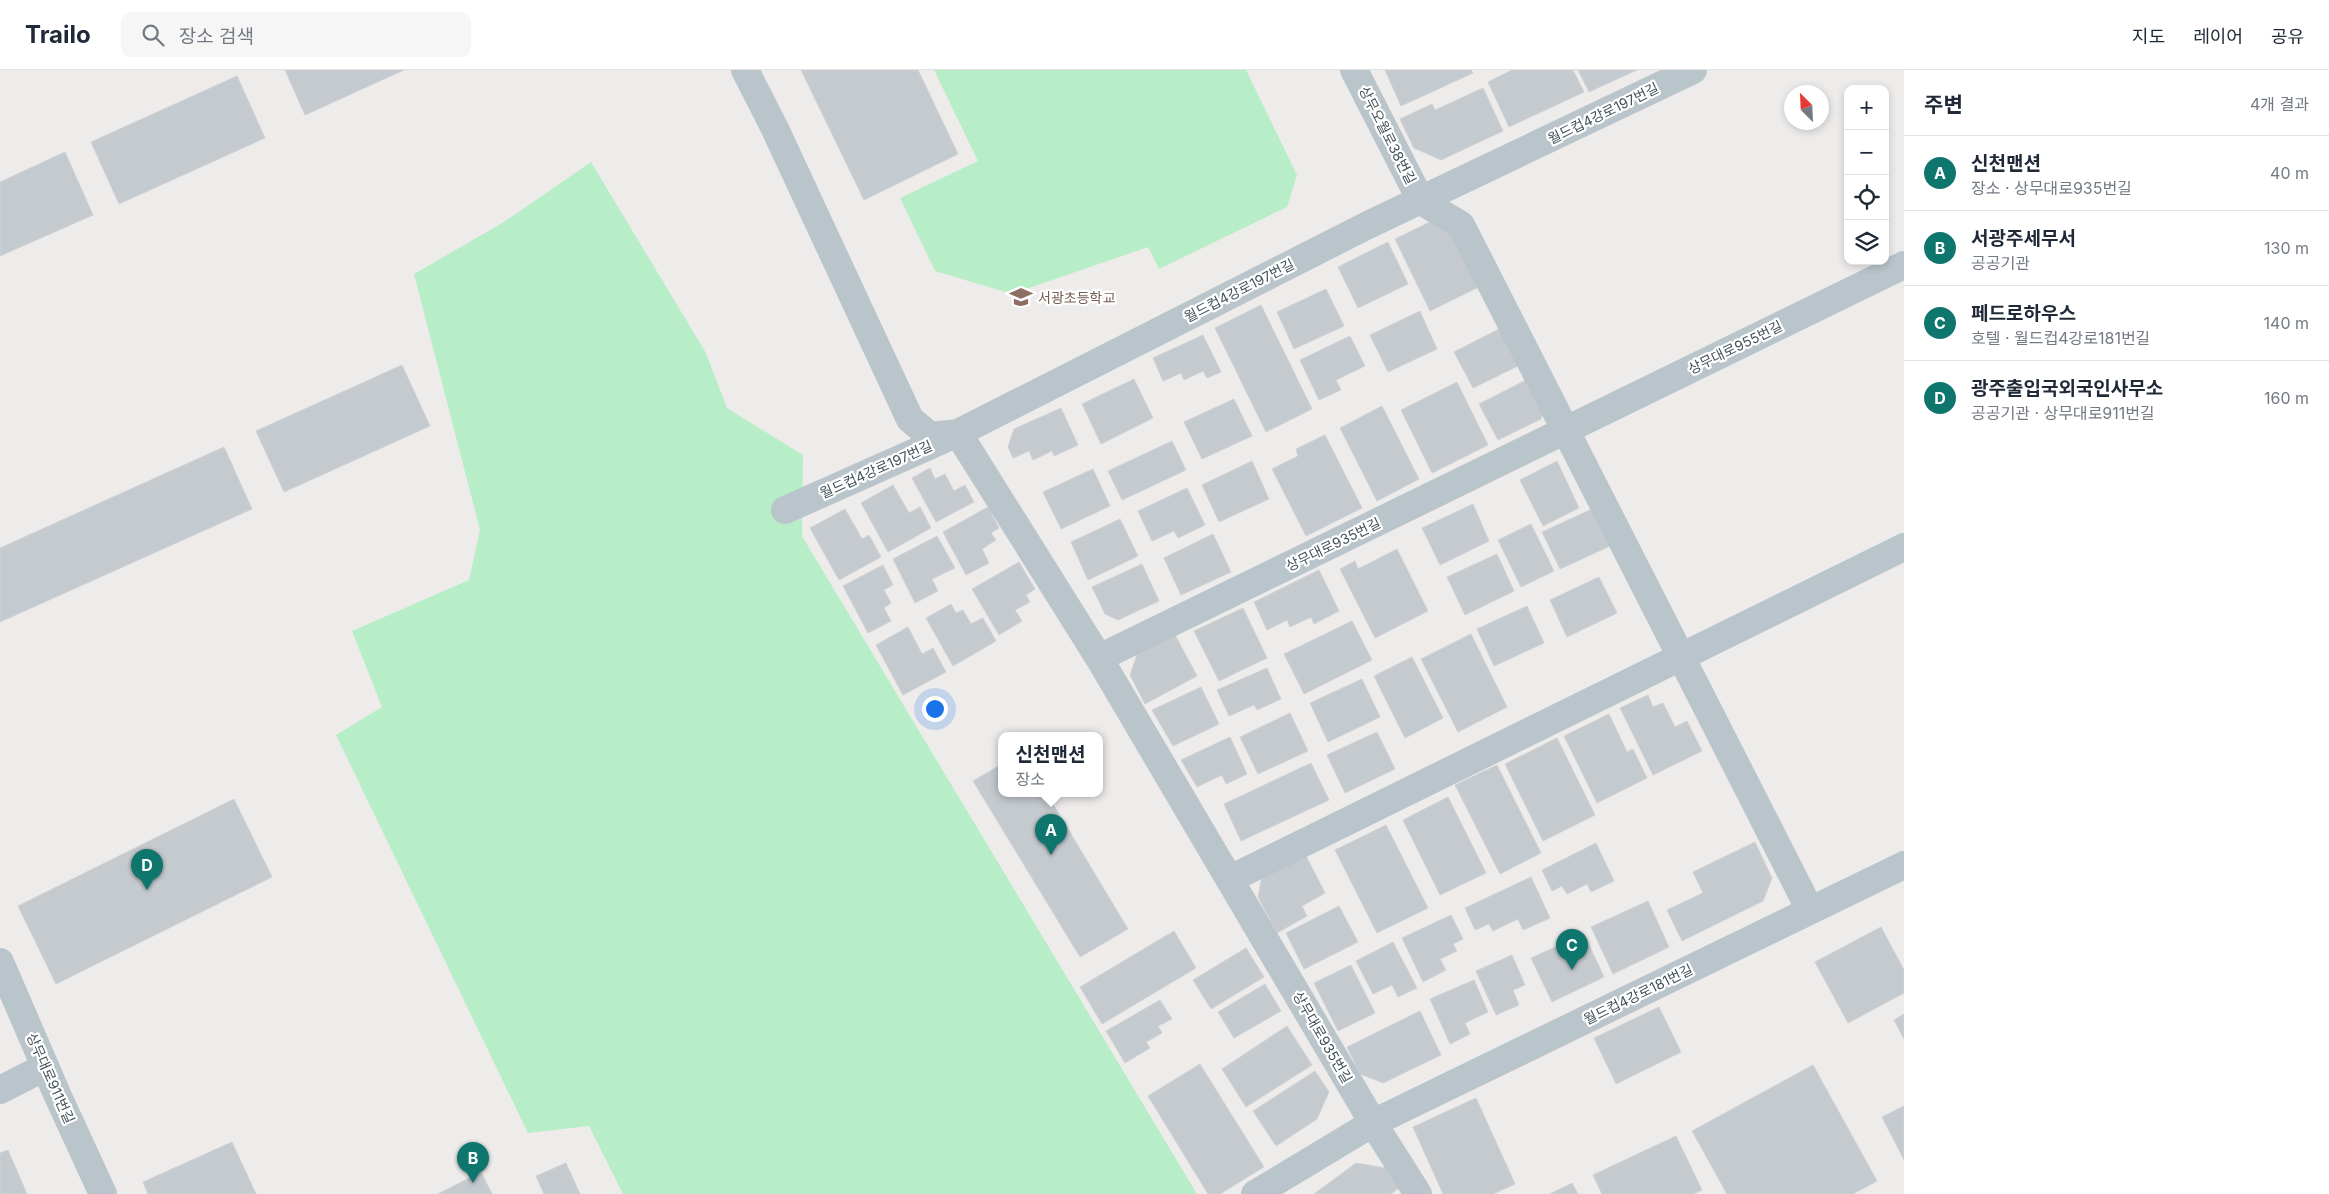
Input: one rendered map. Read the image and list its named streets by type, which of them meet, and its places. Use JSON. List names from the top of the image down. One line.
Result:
{"streets":{"street":["월드컵4강로197번길","상무오월로38번길","상무대로955번길","상무대로935번길","월드컵4강로181번길","상무대로911번길"]},"crossings":[["월드컵4강로197번길","상무오월로38번길"],["월드컵4강로197번길","상무대로935번길"],["상무대로955번길","상무대로935번길"],["상무대로935번길","월드컵4강로181번길"]],"places":{"school or university":["서광초등학교"]},"north":"top left","page":{"header":"Trailo","search":"장소 검색","nav":["지도","레이어","공유"],"heading":["주변","4개 결과"],"map_buttons":["+","−"],"list":[{"mark":"A","name":"신천맨션","note":"장소 · 상무대로935번길","value":"40 m"},{"mark":"B","name":"서광주세무서","note":"공공기관","value":"130 m"},{"mark":"C","name":"페드로하우스","note":"호텔 · 월드컵4강로181번길","value":"140 m"},{"mark":"D","name":"광주출입국외국인사무소","note":"공공기관 · 상무대로911번길","value":"160 m"}],"popup":["신천맨션","장소"],"pins":["A","D","C","B"]}}
